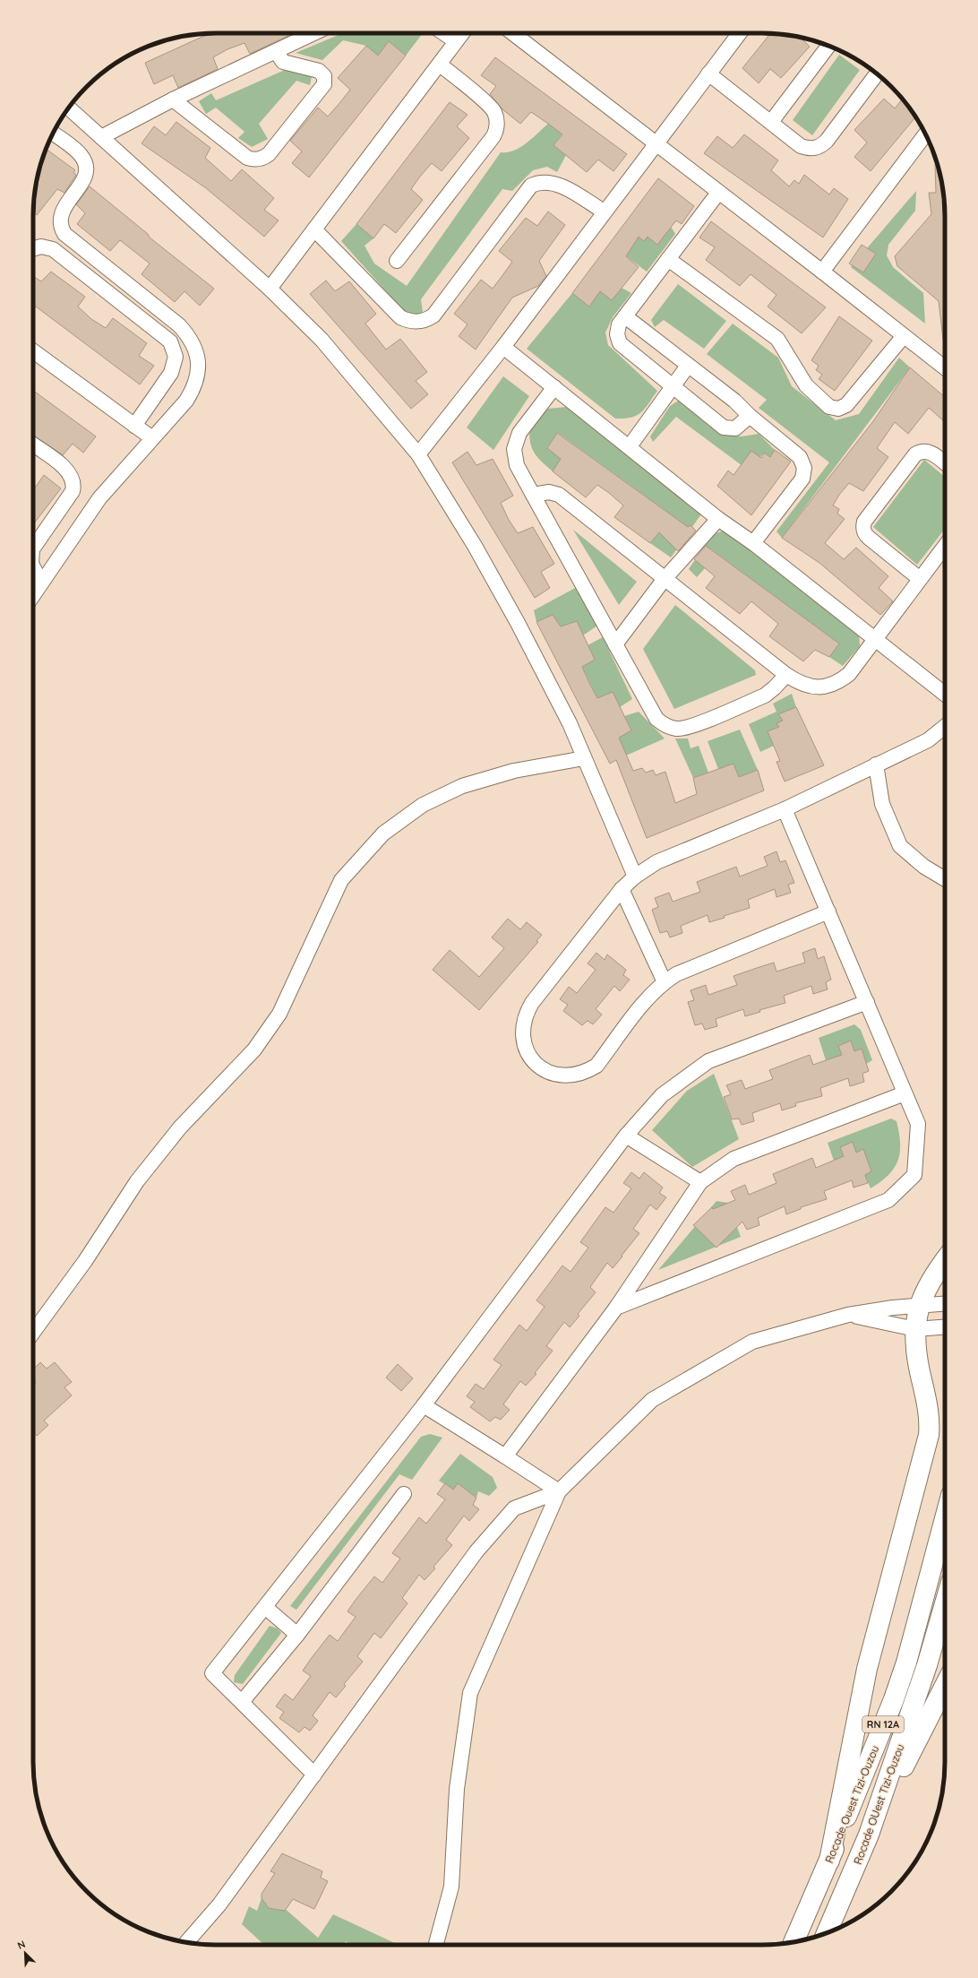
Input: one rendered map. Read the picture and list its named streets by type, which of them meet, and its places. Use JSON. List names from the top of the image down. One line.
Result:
{"streets":{"highway":["RN 12A","Rocade Ouest Tizi-Ouzou","Rocade OUest Tizi-Ouzou"]},"north":"top left"}
